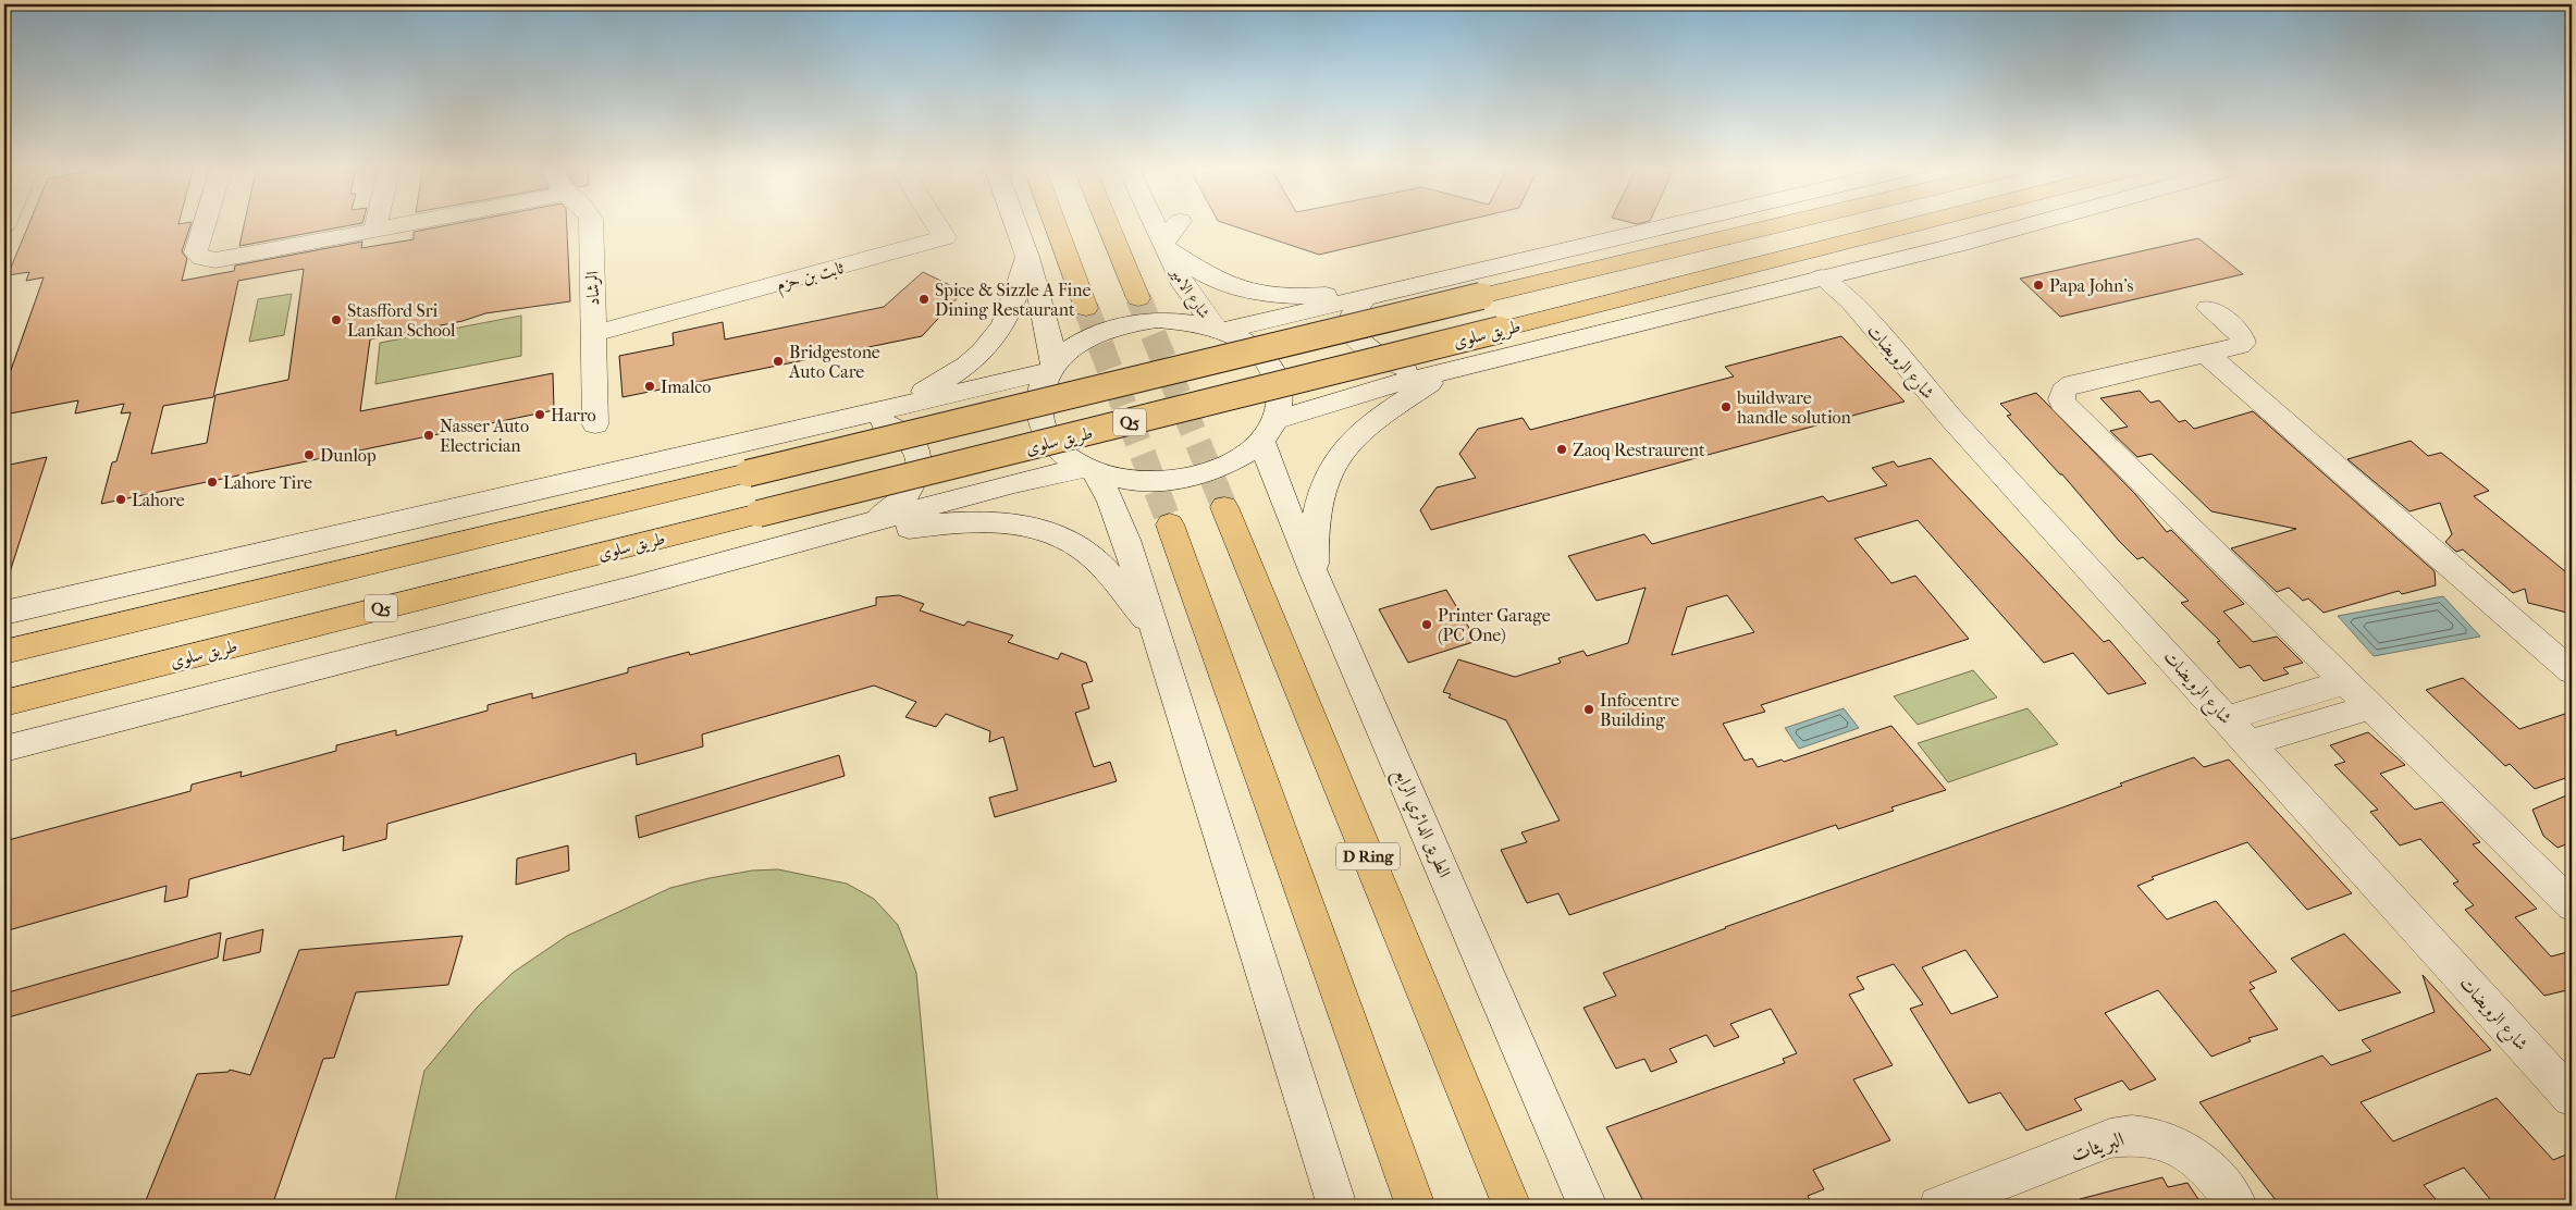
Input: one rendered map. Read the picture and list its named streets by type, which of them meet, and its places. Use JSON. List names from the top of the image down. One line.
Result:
{"streets":{"highway":["طريق سلوى","Q5","D Ring"],"main road":["ثابت بن حزم","الرشاد","شارع الامير","شارع الرويضات","الطريق الدائري الرابع","البريثات"]},"crossings":[["ثابت بن حزم","الرشاد"],["طريق سلوى","شارع الرويضات"],["طريق سلوى","الطريق الدائري الرابع"]],"places":["Papa John's","Spice & Sizzle A Fine Dining Restaurant","Stasfford Sri Lankan School","Bridgestone Auto Care","Imalco","buildware handle solution","Harro","Nasser Auto Electrician","Zaoq Restraurent","Dunlop","Lahore Tire","Lahore","Printer Garage (PC One)","Infocentre Building"]}
